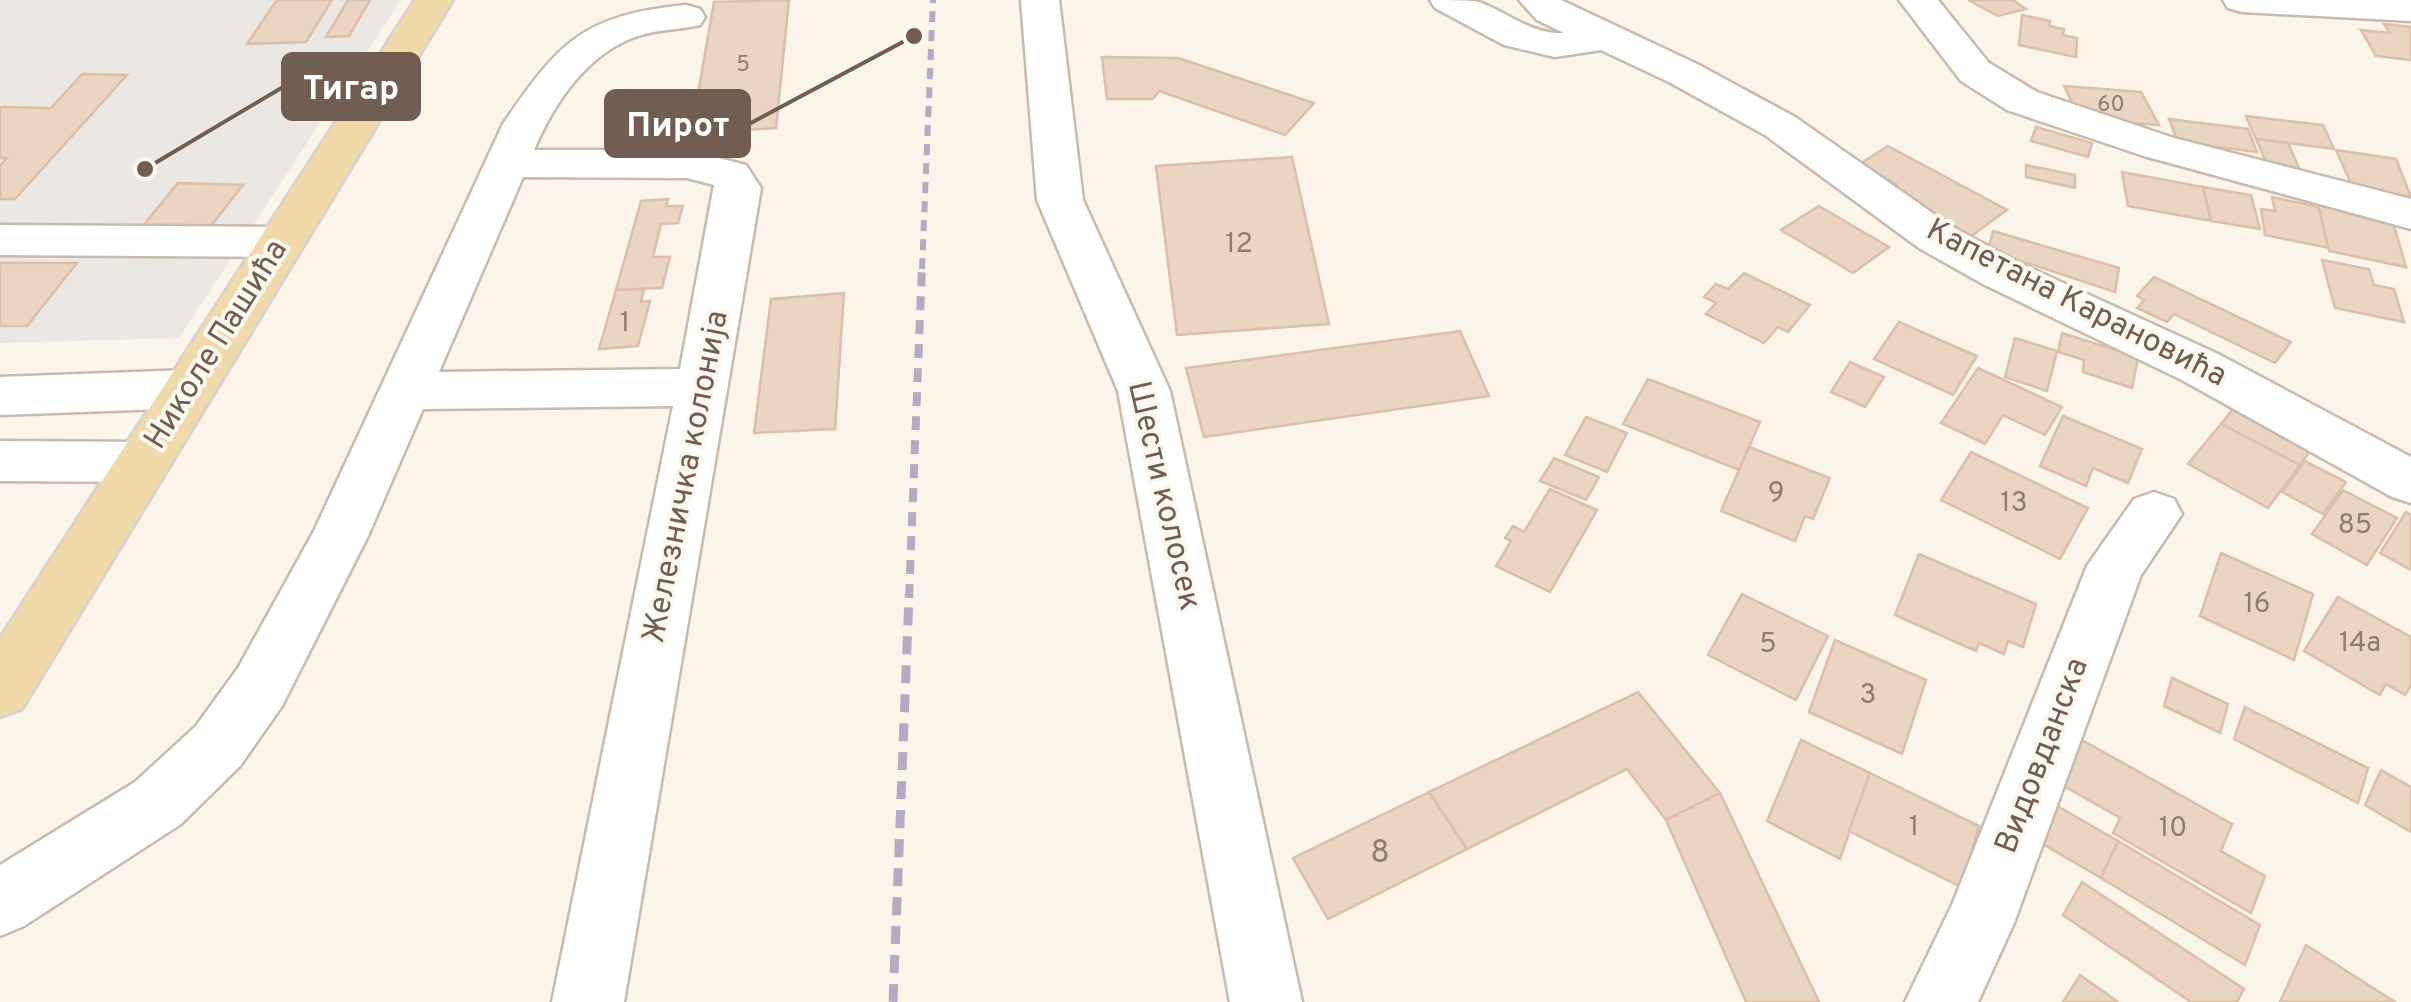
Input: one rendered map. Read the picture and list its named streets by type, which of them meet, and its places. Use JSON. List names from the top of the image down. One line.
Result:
{"streets":{"main road":["Николе Пашића"],"street":["Капетана Карановића","Железничка колонија","Шести колосек","Видовданска"]},"places":["Пирот","Тигар"],"house_numbers":["5","60","12","1","9","13","85","16","14a","5","3","1","10","8"]}
